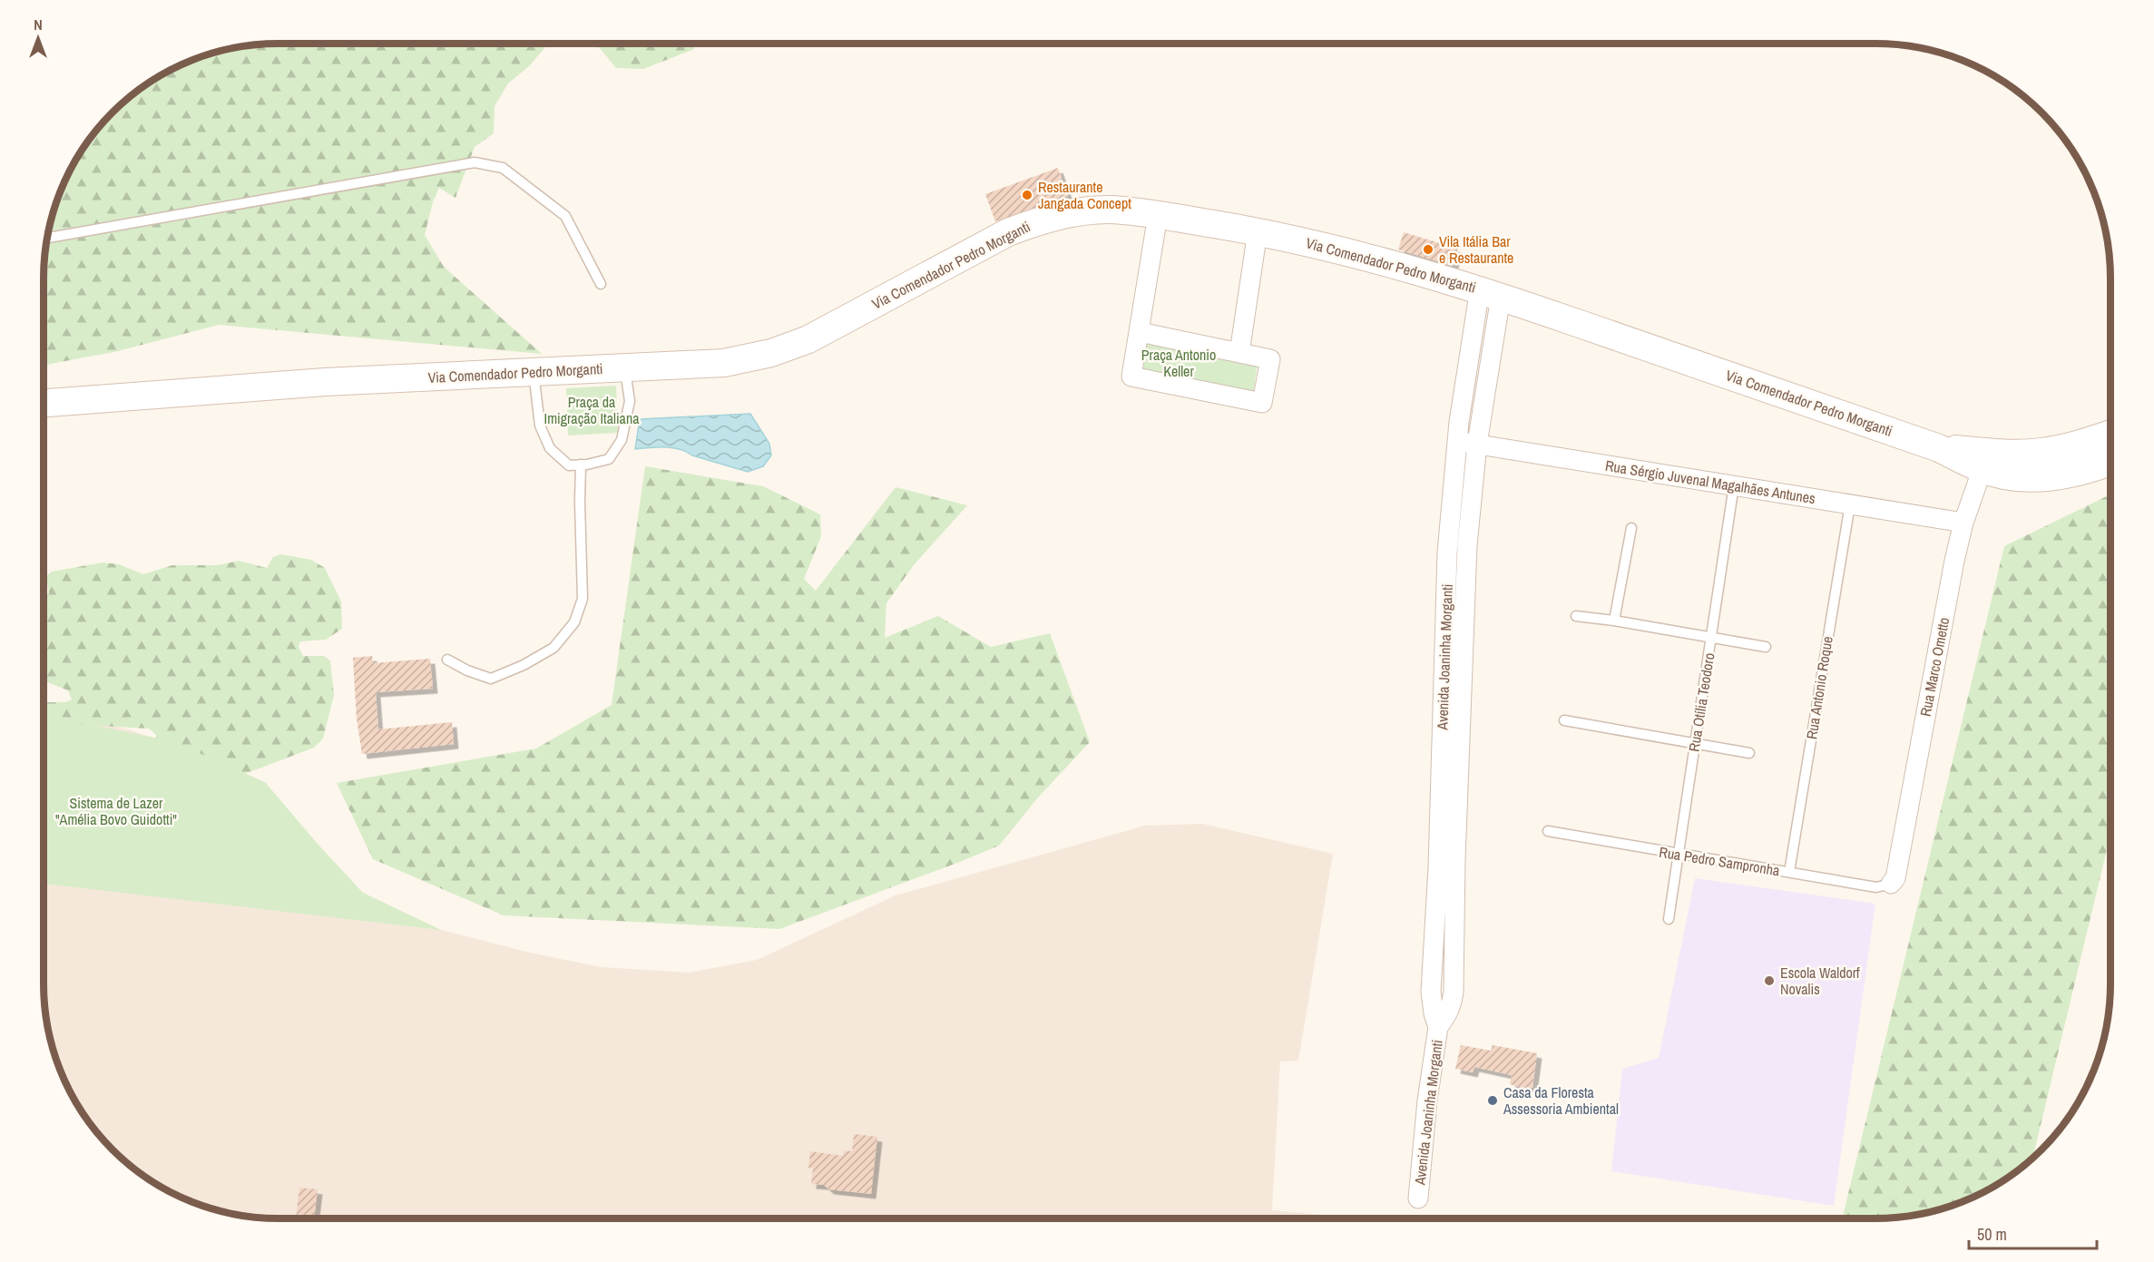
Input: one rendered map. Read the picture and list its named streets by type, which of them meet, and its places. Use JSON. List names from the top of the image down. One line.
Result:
{"streets":{"street":["Via Comendador Pedro Morganti","Rua Sérgio Juvenal Magalhães Antunes","Avenida Joaninha Morganti","Rua Marco Ometto"],"lane":["Rua Antonio Roque","Rua Otília Teodoro","Rua Pedro Sampronha"]},"crossings":[["Via Comendador Pedro Morganti","Avenida Joaninha Morganti"],["Via Comendador Pedro Morganti","Rua Marco Ometto"],["Rua Sérgio Juvenal Magalhães Antunes","Avenida Joaninha Morganti"],["Rua Sérgio Juvenal Magalhães Antunes","Rua Marco Ometto"],["Rua Sérgio Juvenal Magalhães Antunes","Rua Antonio Roque"],["Rua Sérgio Juvenal Magalhães Antunes","Rua Otília Teodoro"],["Rua Marco Ometto","Rua Pedro Sampronha"],["Rua Antonio Roque","Rua Pedro Sampronha"],["Rua Otília Teodoro","Rua Pedro Sampronha"]],"parks":["Praça Antonio Keller","Praça da Imigração Italiana","Sistema de Lazer \"Amélia Bovo Guidotti\""],"places":["Restaurante Jangada Concept","Vila Itália Bar e Restaurante","Escola Waldorf Novalis","Casa da Floresta Assessoria Ambiental"],"scale_bar":"50 m","north":"top"}
